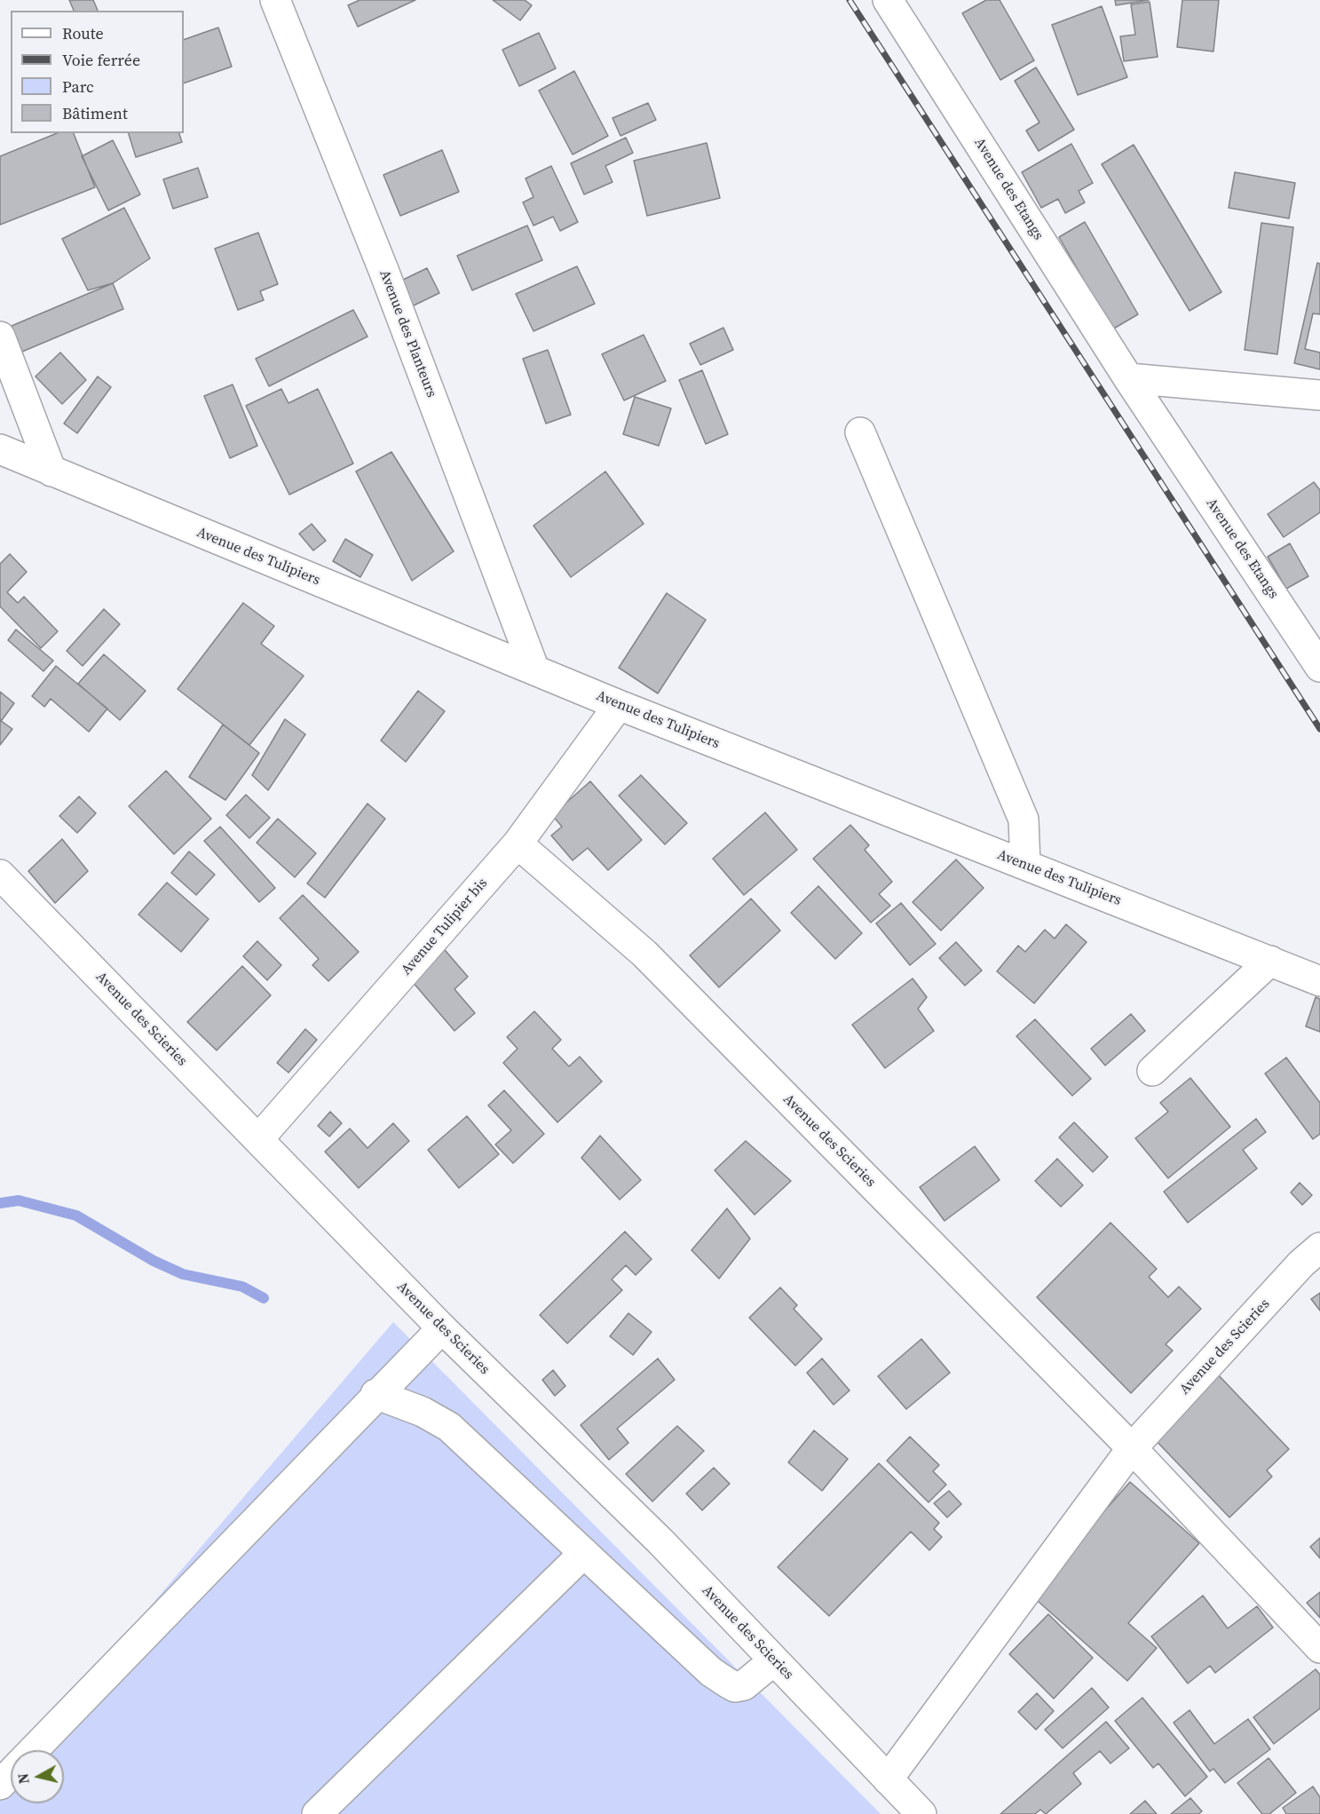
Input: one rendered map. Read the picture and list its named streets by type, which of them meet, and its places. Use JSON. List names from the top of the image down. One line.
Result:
{"streets":{"street":["Avenue des Etangs","Avenue des Planteurs","Avenue des Tulipiers","Avenue Tulipier bis","Avenue des Scieries"]},"crossings":[["Avenue des Planteurs","Avenue des Tulipiers"],["Avenue des Tulipiers","Avenue Tulipier bis"],["Avenue Tulipier bis","Avenue des Scieries"]],"legend":["Route","Voie ferrée","Parc","Bâtiment"],"north":"left"}
